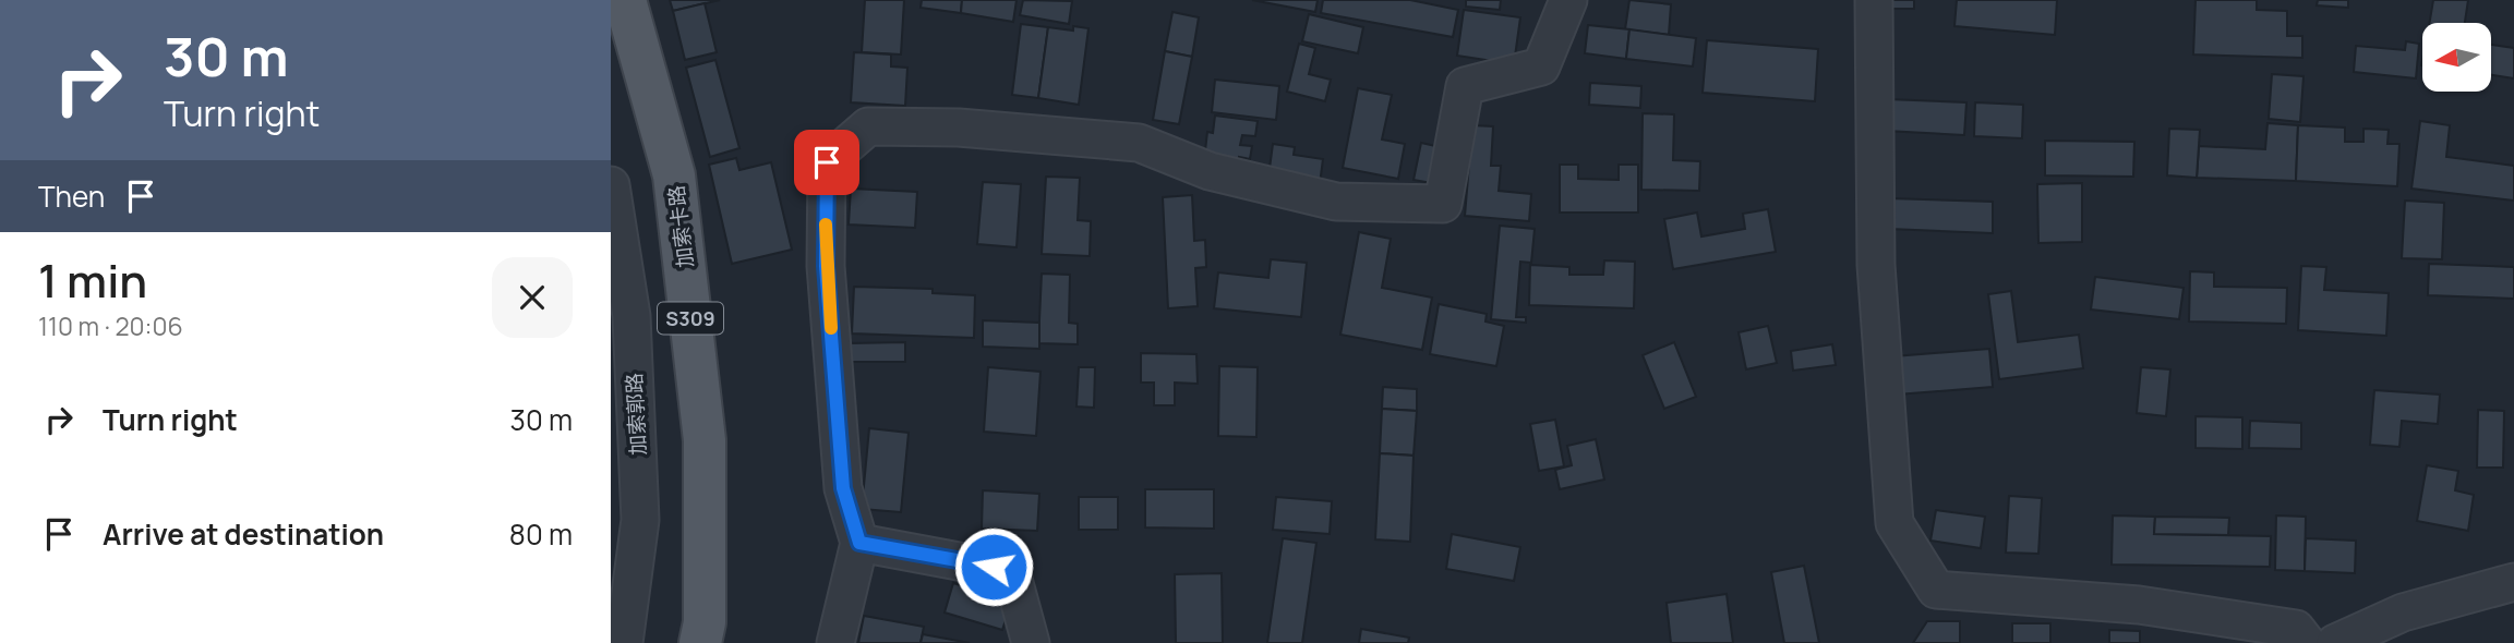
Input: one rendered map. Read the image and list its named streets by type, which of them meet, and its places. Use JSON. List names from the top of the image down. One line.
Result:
{"streets":{"main road":["加索卡路","S309"],"street":["加索郭路"]},"north":"left","page":{"turn":["30 m","Turn right"],"then":"Then","heading":["1 min","110 m · 20:06"],"list":[{"name":"Turn right","value":"30 m"},{"name":"Arrive at destination","value":"80 m"}]}}
